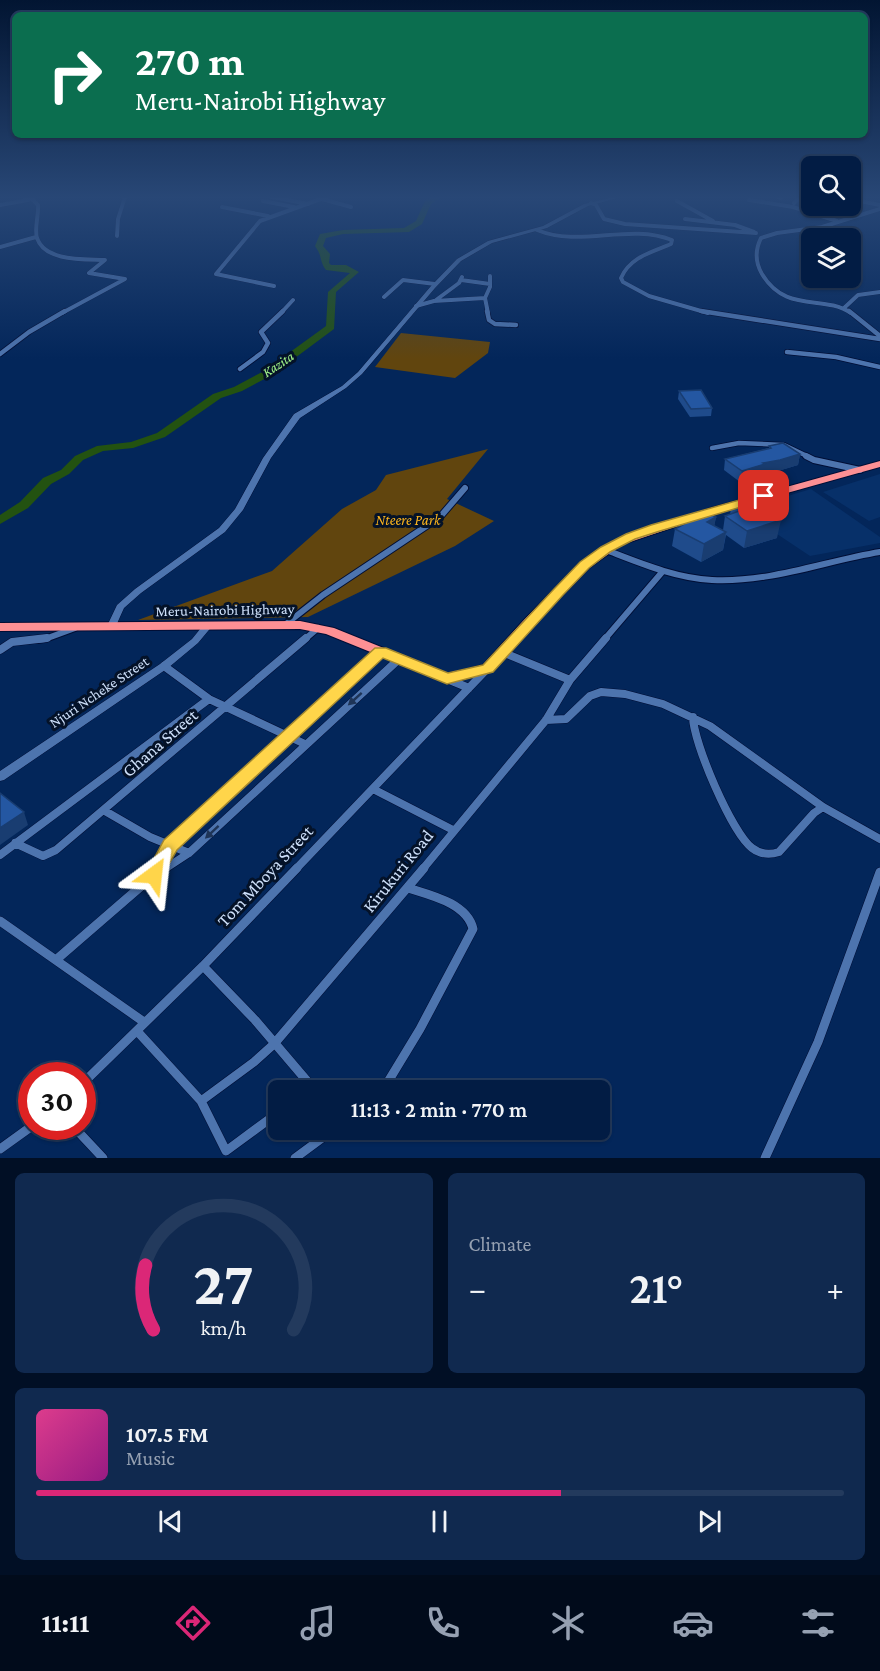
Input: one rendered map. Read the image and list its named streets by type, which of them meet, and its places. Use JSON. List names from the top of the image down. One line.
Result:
{"streets":{"highway":["Meru-Nairobi Highway"],"street":["Njuri Ncheke Street","Ghana Street","Kirukuri Road","Tom Mboya Street"]},"crossings":[["Meru-Nairobi Highway","Njuri Ncheke Street"],["Meru-Nairobi Highway","Ghana Street"]],"water":["Kazita"],"parks":["Nteere Park"],"page":{"turn":["270 m","Meru-Nairobi Highway"],"limit":"30","trip":"11:13 · 2 min · 770 m","tile":"Climate","heat":["−","21°","+"],"song":["107.5 FM","Music"],"tabs":"11:11","gauge":["27","km/h"]}}
